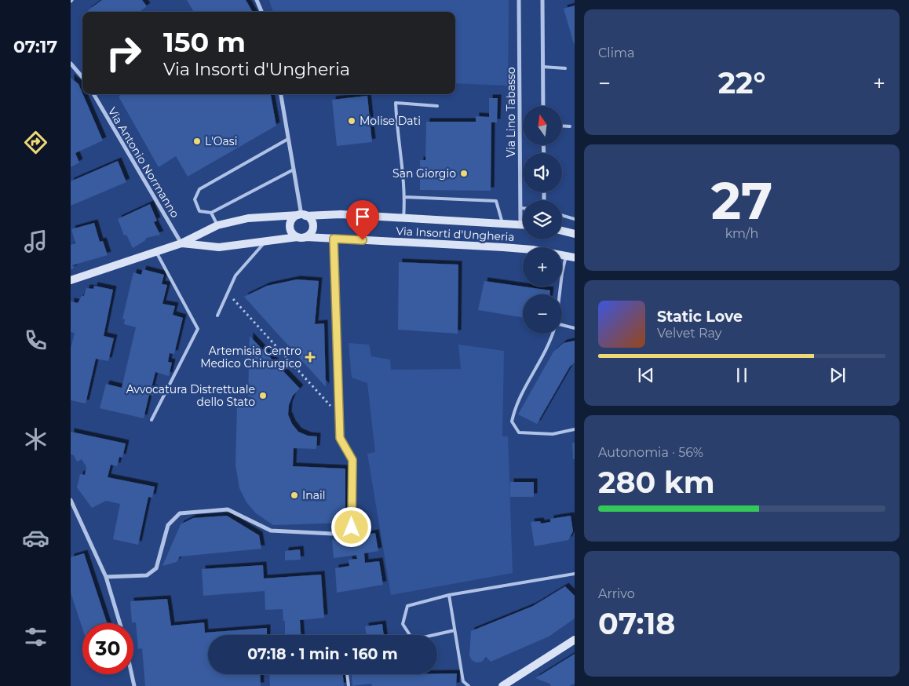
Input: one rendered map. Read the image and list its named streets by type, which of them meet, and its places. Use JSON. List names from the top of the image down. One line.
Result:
{"streets":{"main road":["Via Insorti d'Ungheria"],"street":["Via Lino Tabasso","Via Antonio Normanno"]},"crossings":[["Via Lino Tabasso","Via Insorti d'Ungheria"],["Via Antonio Normanno","Via Insorti d'Ungheria"]],"places":{"other":["Molise Dati","L'Oasi","San Giorgio","Avvocatura Distrettuale dello Stato","Inail"],"health":["Artemisia Centro Medico Chirurgico"]},"north":"top","page":{"tabs":"07:17","tile":["Clima",["27","km/h"],["Autonomia · 56%","280 km"],["Arrivo","07:18"]],"turn":["150 m","Via Insorti d'Ungheria"],"heat":["−","22°","+"],"map_buttons":["+","−"],"song":["Static Love","Velvet Ray"],"limit":"30","trip":"07:18 · 1 min · 160 m"}}
